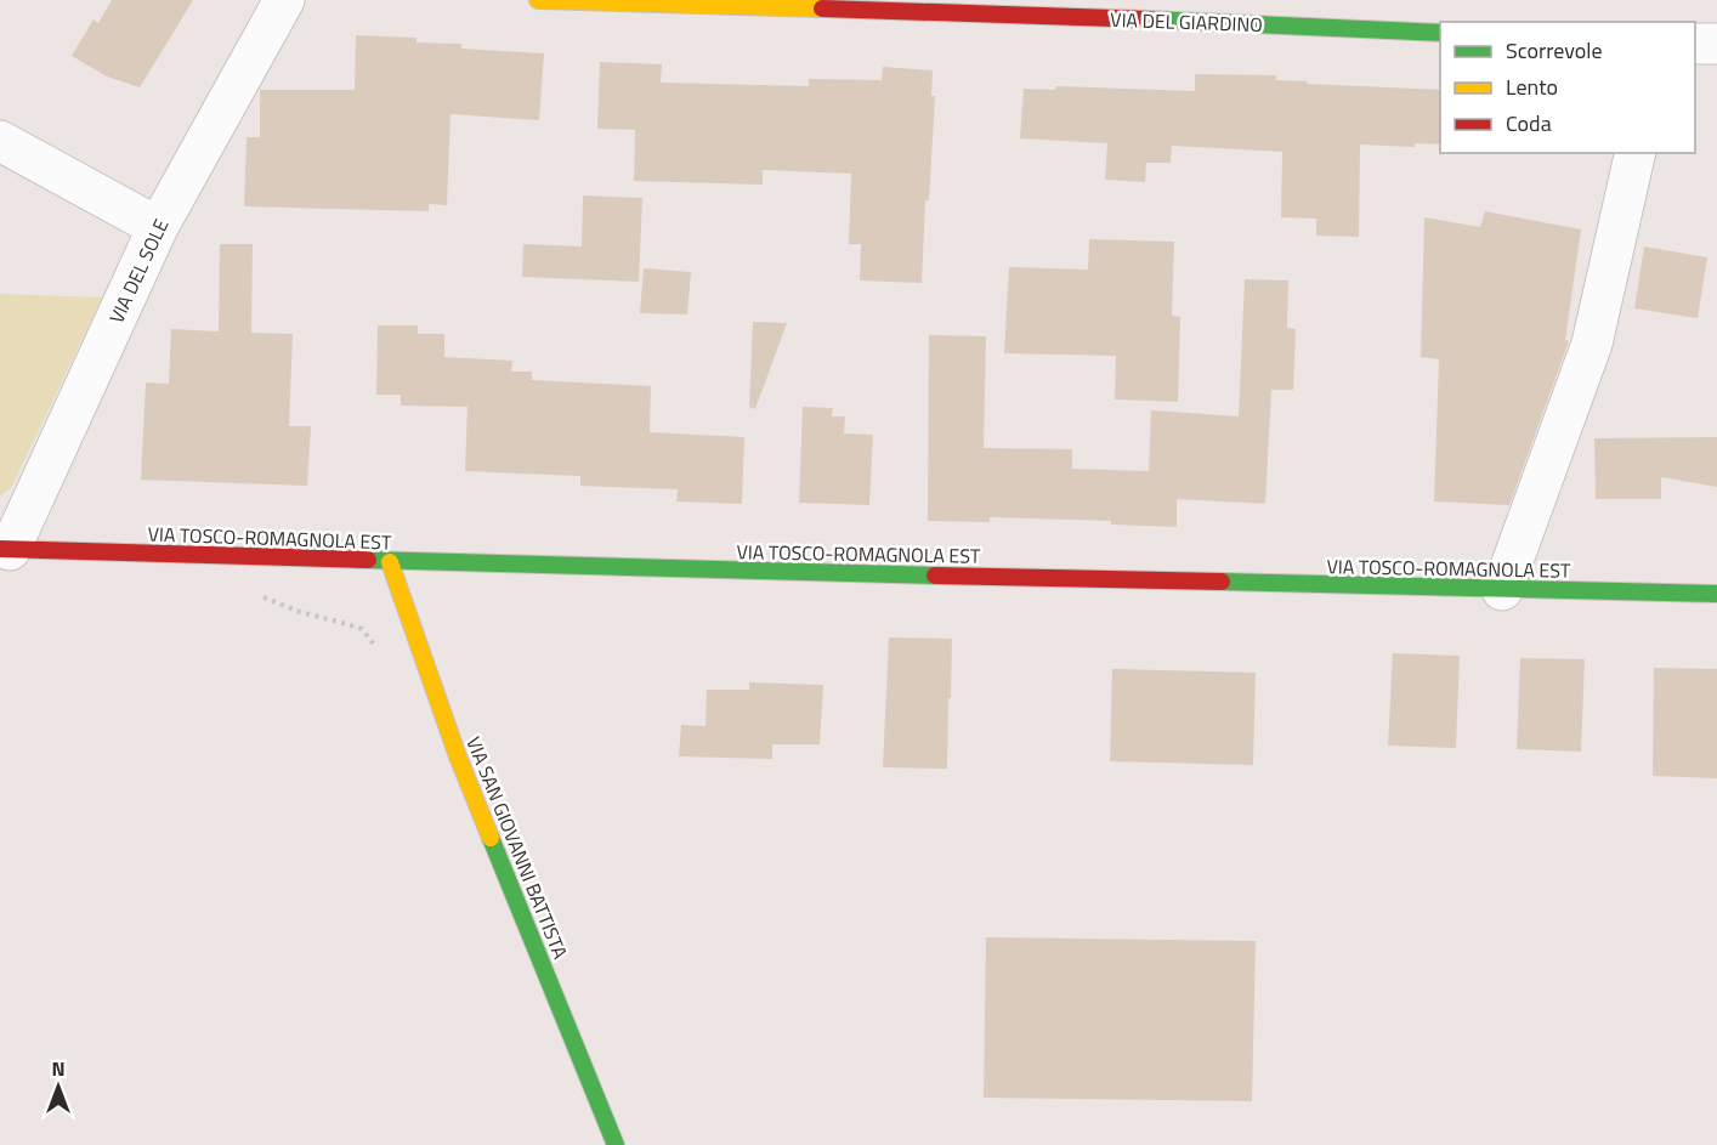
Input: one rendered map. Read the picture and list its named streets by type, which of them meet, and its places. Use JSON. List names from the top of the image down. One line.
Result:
{"streets":{"main road":["VIA DEL GIARDINO","VIA TOSCO-ROMAGNOLA EST","VIA SAN GIOVANNI BATTISTA"],"street":["VIA DEL SOLE"]},"crossings":[["VIA DEL SOLE","VIA TOSCO-ROMAGNOLA EST"],["VIA TOSCO-ROMAGNOLA EST","VIA SAN GIOVANNI BATTISTA"]],"legend":["Scorrevole","Lento","Coda"],"north":"top"}
